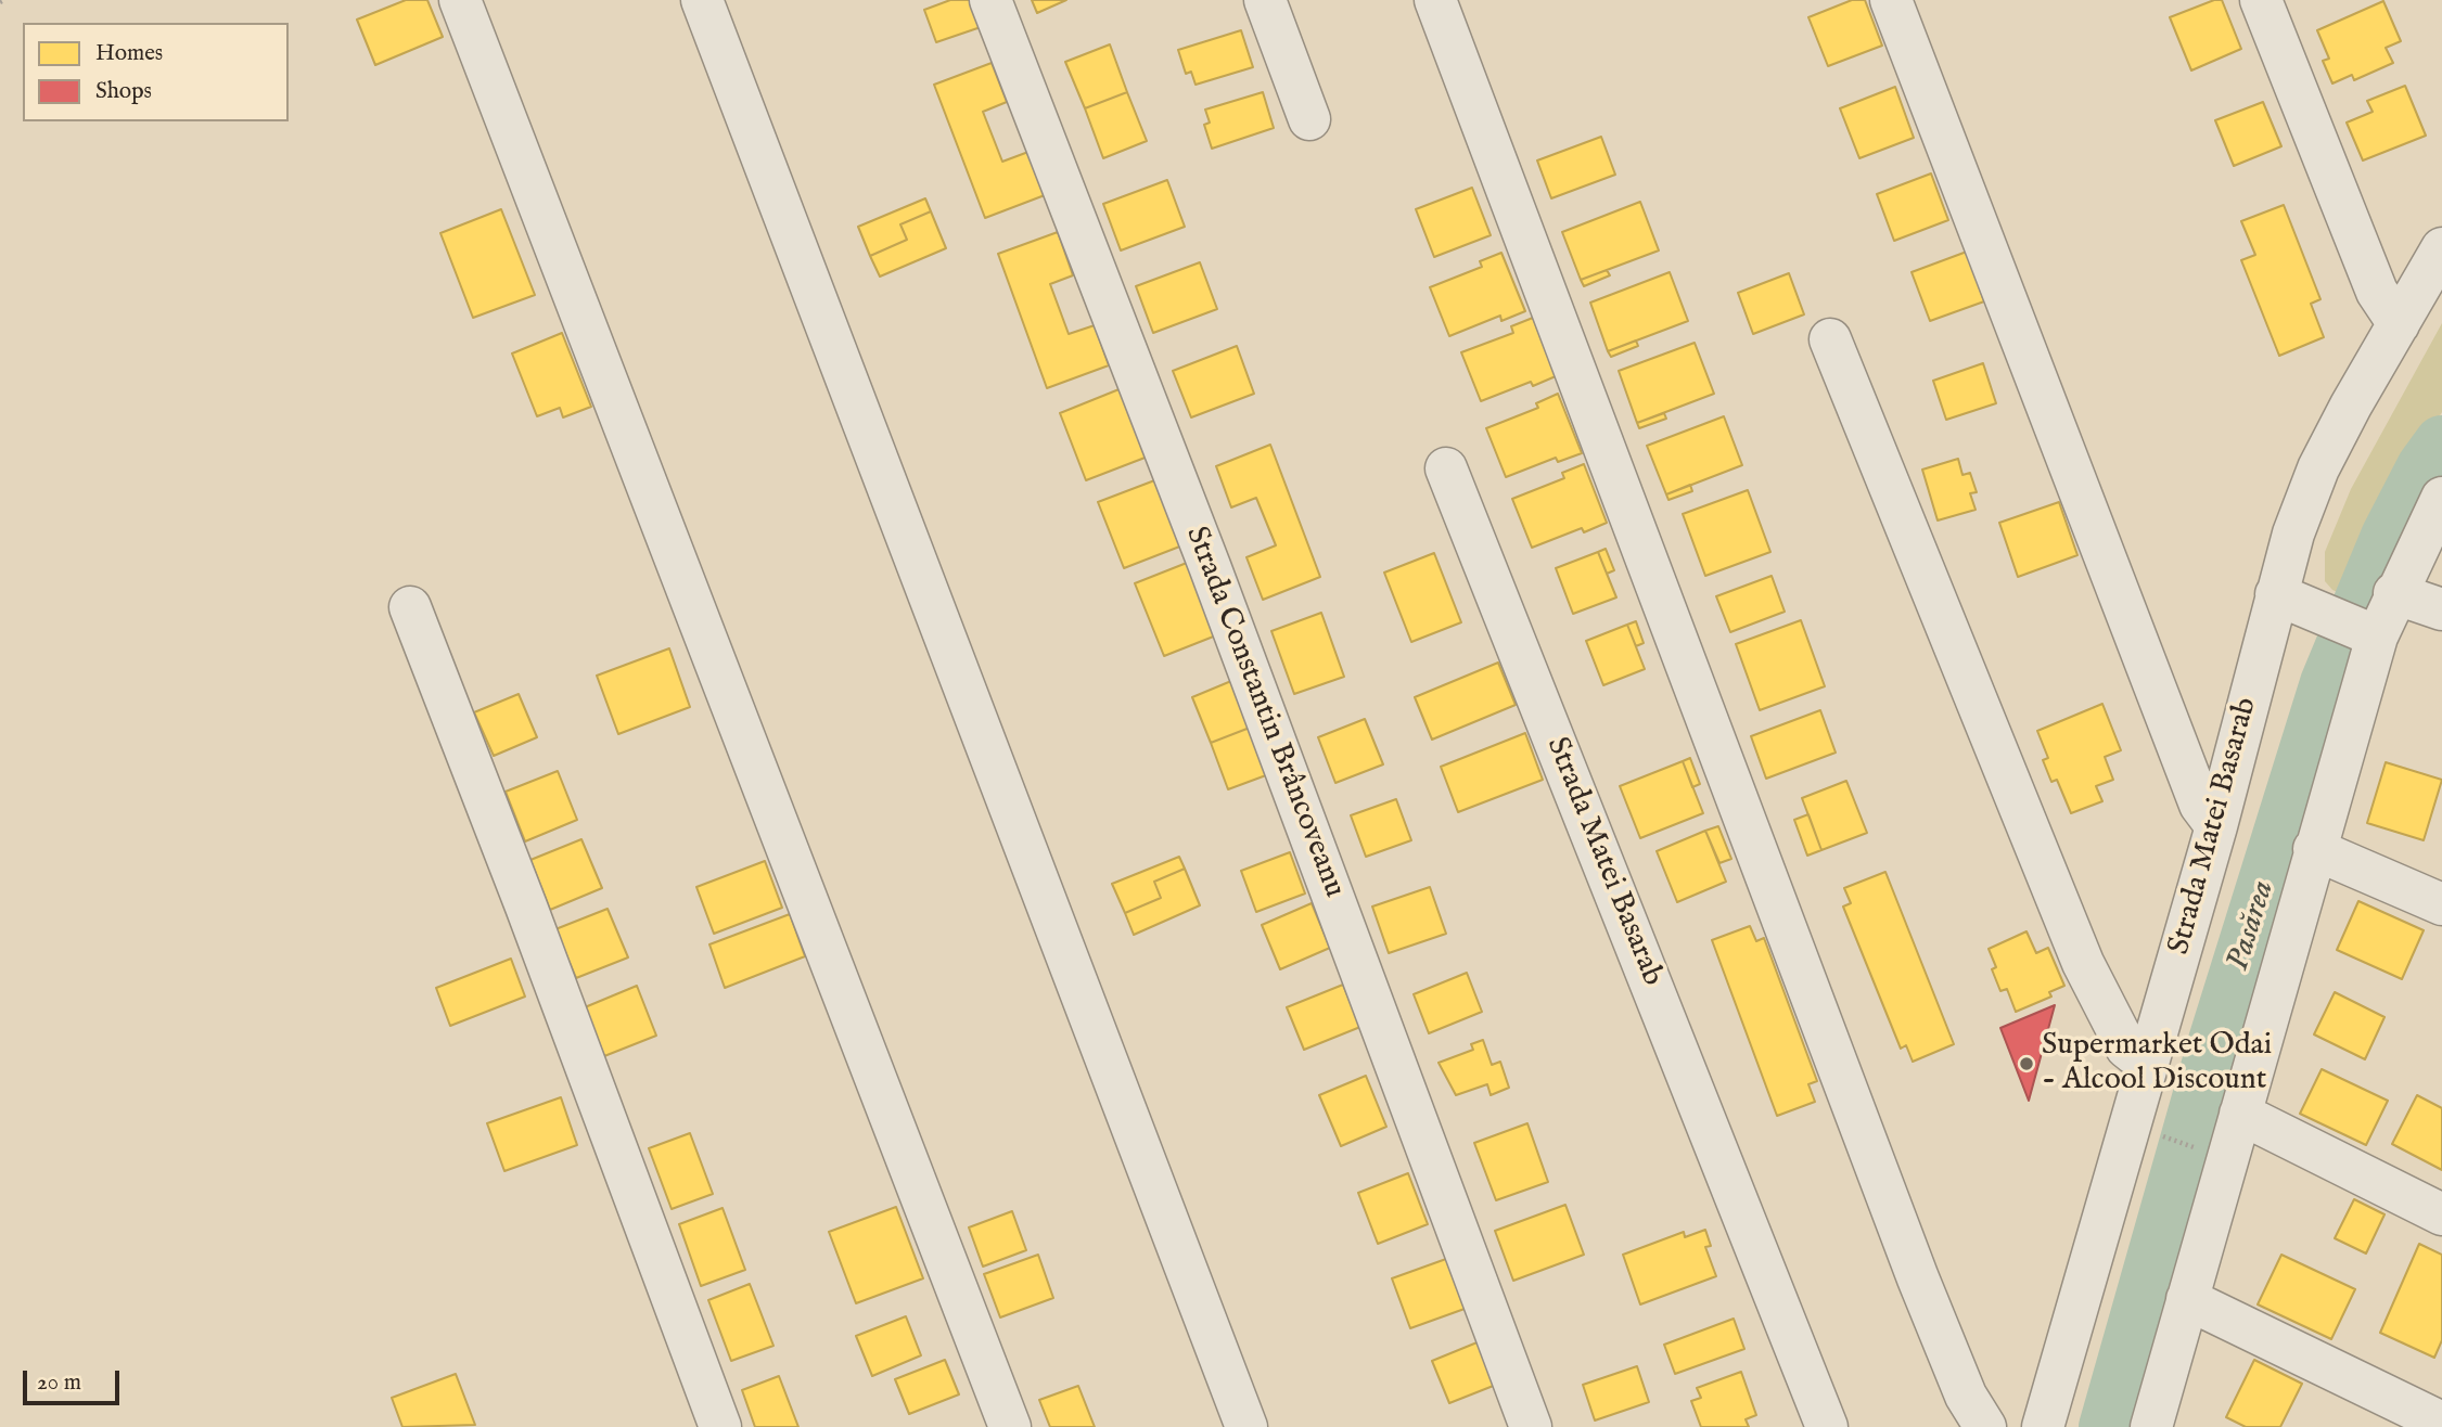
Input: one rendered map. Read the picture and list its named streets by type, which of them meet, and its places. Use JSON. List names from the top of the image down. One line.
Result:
{"streets":{"street":["Strada Constantin Brâncoveanu","Strada Matei Basarab"]},"water":["Pasărea"],"places":["Supermarket Odai - Alcool Discount"],"legend":["Homes","Shops"],"scale_bar":"20 m"}
